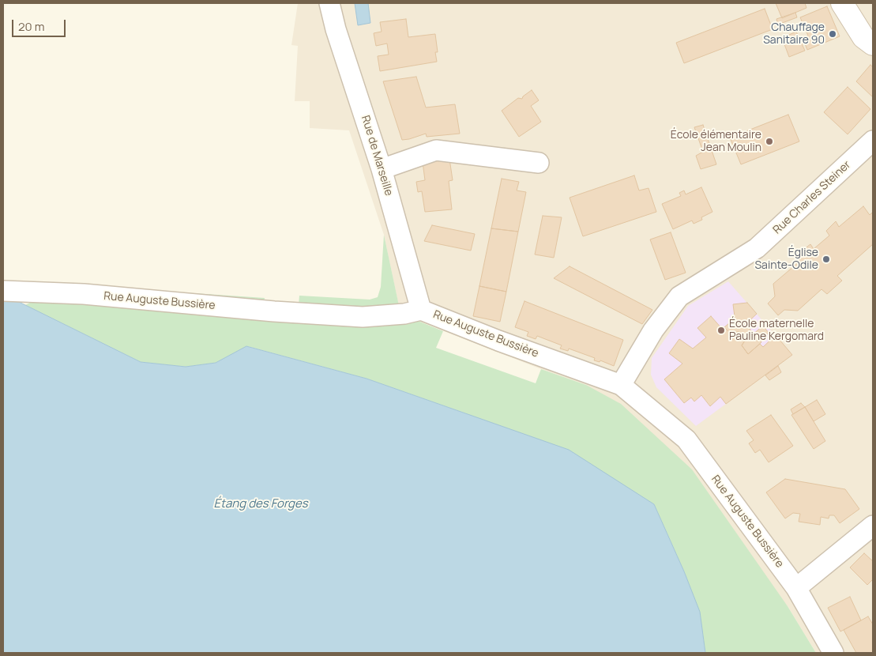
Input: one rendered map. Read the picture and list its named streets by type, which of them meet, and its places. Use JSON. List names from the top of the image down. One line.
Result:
{"streets":{"street":["Rue de Marseille","Rue Charles Steiner","Rue Auguste Bussière"]},"crossings":[["Rue de Marseille","Rue Auguste Bussière"],["Rue Charles Steiner","Rue Auguste Bussière"]],"water":["Étang des Forges"],"places":["Chauffage Sanitaire 90","École élémentaire Jean Moulin","Église Sainte-Odile","École maternelle Pauline Kergomard"],"scale_bar":"20 m"}
